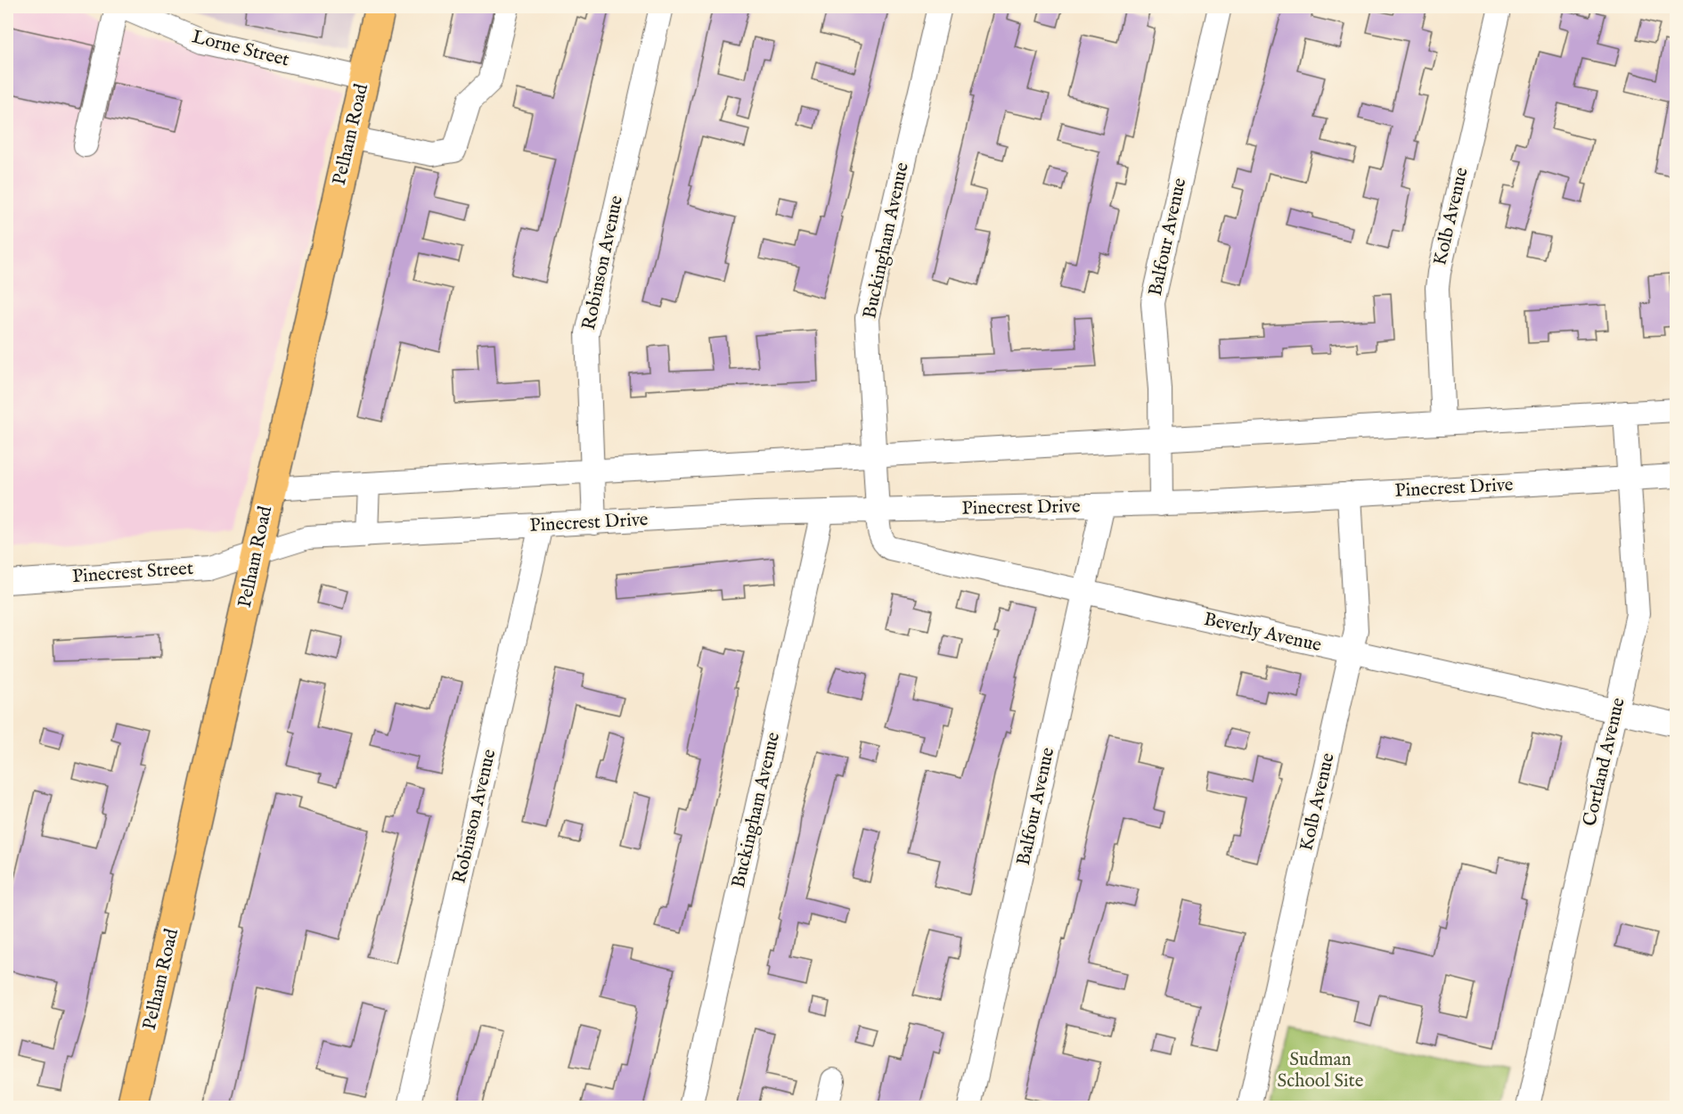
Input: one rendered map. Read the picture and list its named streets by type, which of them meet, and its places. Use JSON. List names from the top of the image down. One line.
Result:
{"streets":{"main road":["Pelham Road"],"street":["Lorne Street","Kolb Avenue","Balfour Avenue","Buckingham Avenue","Robinson Avenue","Pinecrest Drive","Pinecrest Street","Beverly Avenue","Cortland Avenue"]},"crossings":[["Lorne Street","Pelham Road"],["Pelham Road","Pinecrest Drive"],["Pelham Road","Pinecrest Street"],["Kolb Avenue","Pinecrest Drive"],["Kolb Avenue","Beverly Avenue"],["Balfour Avenue","Pinecrest Drive"],["Balfour Avenue","Beverly Avenue"],["Buckingham Avenue","Pinecrest Drive"],["Buckingham Avenue","Beverly Avenue"],["Robinson Avenue","Pinecrest Drive"],["Pinecrest Drive","Pinecrest Street"],["Pinecrest Drive","Beverly Avenue"],["Pinecrest Drive","Cortland Avenue"],["Beverly Avenue","Cortland Avenue"]],"parks":["Sudman School Site"]}
